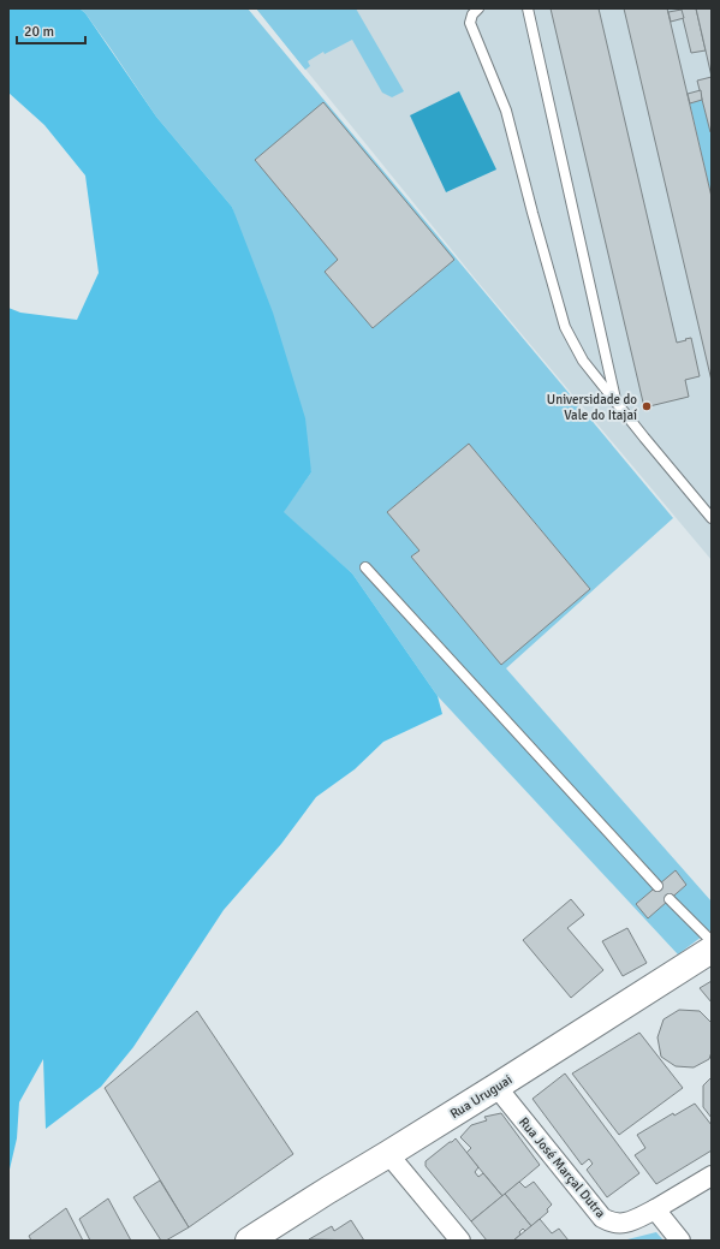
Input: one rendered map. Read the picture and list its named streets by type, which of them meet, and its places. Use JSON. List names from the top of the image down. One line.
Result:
{"streets":{"main road":["Rua Uruguai"],"street":["Rua José Marçal Dutra"]},"crossings":[["Rua Uruguai","Rua José Marçal Dutra"]],"places":["Universidade do Vale do Itajaí"],"scale_bar":"20 m"}
